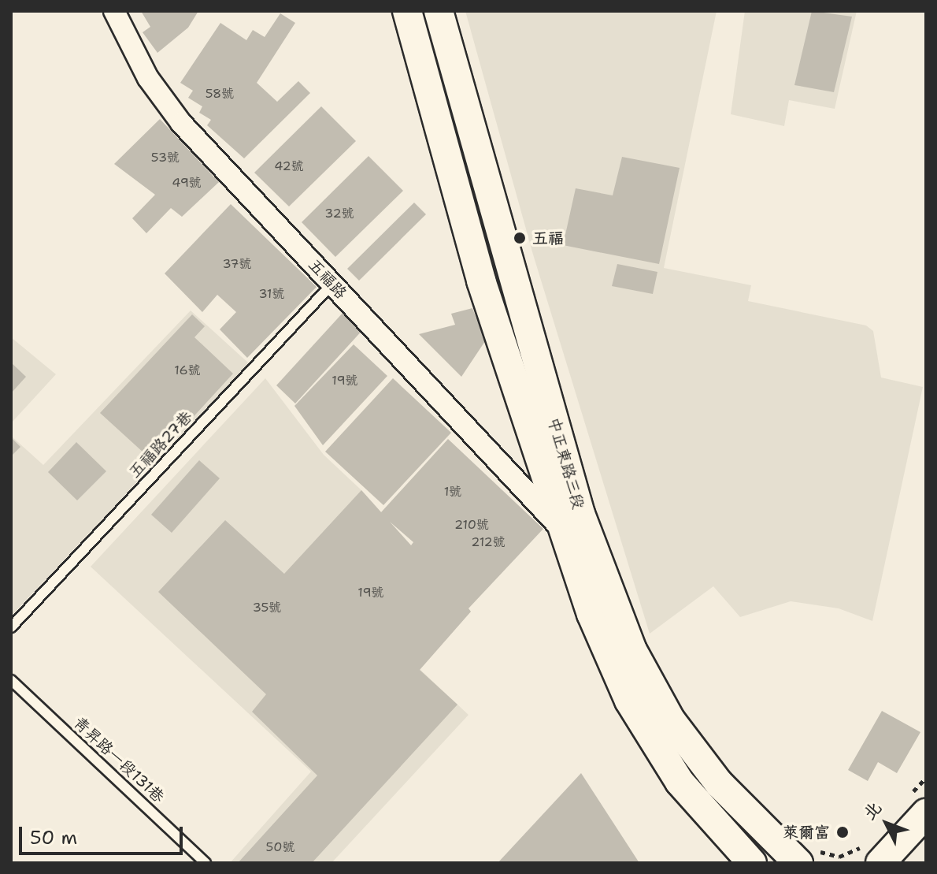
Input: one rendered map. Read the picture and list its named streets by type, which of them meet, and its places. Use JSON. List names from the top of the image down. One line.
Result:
{"streets":{"main road":["中正東路三段"],"street":["五福路"],"lane":["五福路27巷","青昇路一段131巷"]},"crossings":[["五福路","五福路27巷"],["五福路","中正東路三段"]],"places":["五福","萊爾富"],"house_numbers":["58號","53號","42號","49號","32號","37號","31號","16號","19號","1號","210號","212號","19號","35號","50號"],"scale_bar":"50 m","north":"top left"}
